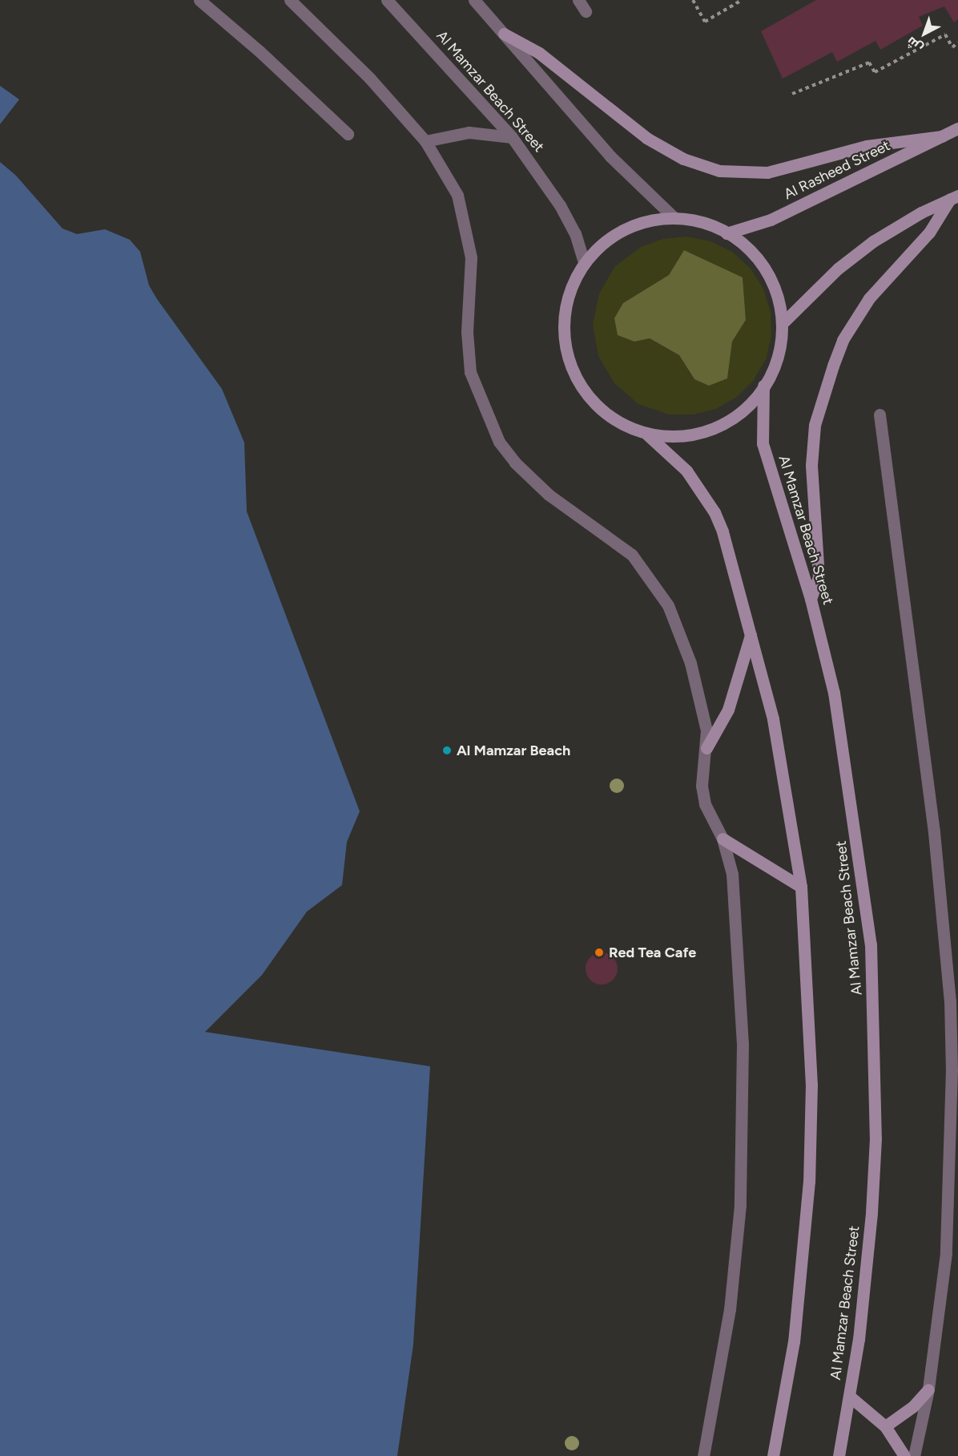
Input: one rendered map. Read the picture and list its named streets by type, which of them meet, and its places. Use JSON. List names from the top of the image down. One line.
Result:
{"streets":{"main road":["Al Mamzar Beach Street","Al Rasheed Street"]},"places":["Al Mamzar Beach","Red Tea Cafe"],"north":"bottom left"}
